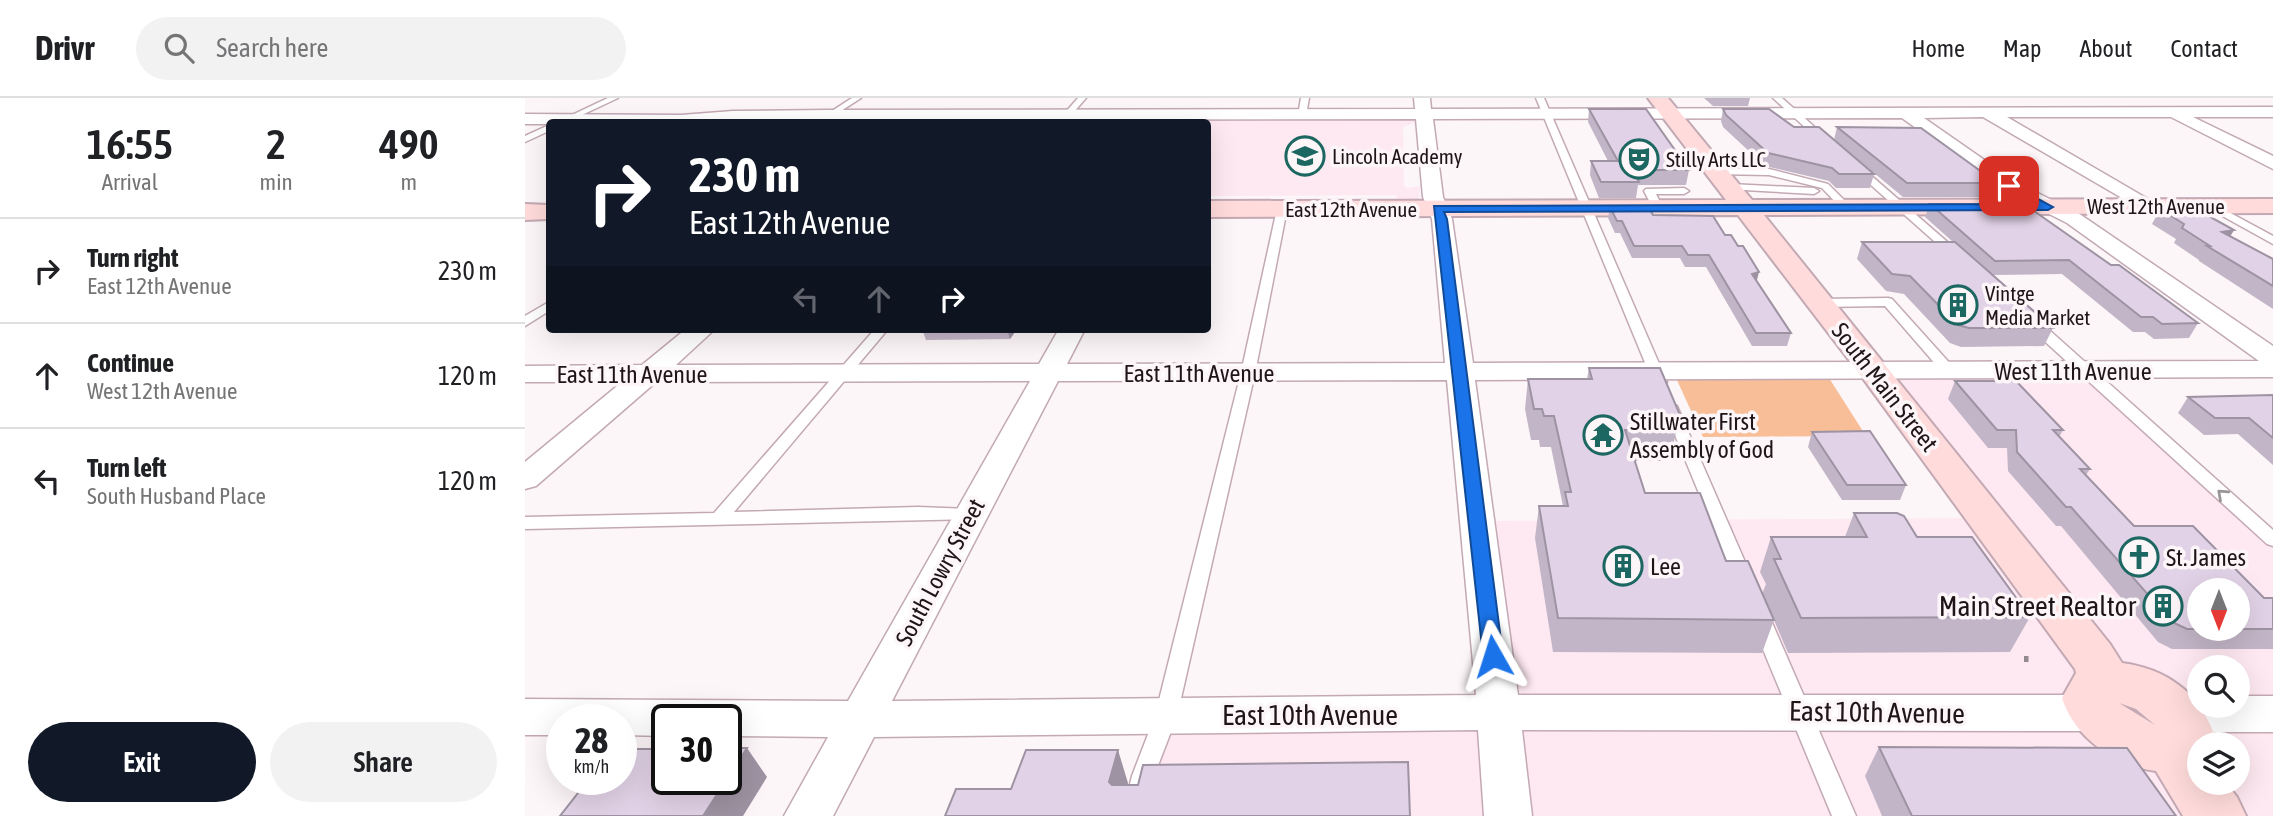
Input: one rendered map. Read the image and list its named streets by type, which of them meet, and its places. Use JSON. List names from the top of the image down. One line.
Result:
{"streets":{"main road":["West 12th Avenue","East 12th Avenue","South Main Street"],"street":["West 11th Avenue","East 11th Avenue","South Lowry Street","East 10th Avenue"]},"crossings":[["West 12th Avenue","East 12th Avenue"],["West 12th Avenue","South Main Street"],["East 12th Avenue","South Main Street"],["West 11th Avenue","East 11th Avenue"],["West 11th Avenue","South Main Street"],["East 11th Avenue","South Main Street"],["East 11th Avenue","South Lowry Street"],["South Main Street","East 10th Avenue"],["South Lowry Street","East 10th Avenue"]],"places":{"school or university":["Lincoln Academy"],"theatre":["Stilly Arts LLC"],"building":["Vintge Media Market","Lee","Main Street Realtor"],"temple":["Stillwater First Assembly of God"],"church":["St. James"]},"north":"bottom","page":{"header":"Drivr","search":"Search here","nav":["Home","Map","About","Contact"],"eta":["16:55","Arrival","2","min","490","m"],"turn":["230 m","East 12th Avenue"],"list":[{"name":"Turn right","note":"East 12th Avenue","value":"230 m"},{"name":"Continue","note":"West 12th Avenue","value":"120 m"},{"name":"Turn left","note":"South Husband Place","value":"120 m"}],"speed":"28 km/h","limit":"30","buttons":["Exit","Share"]}}
